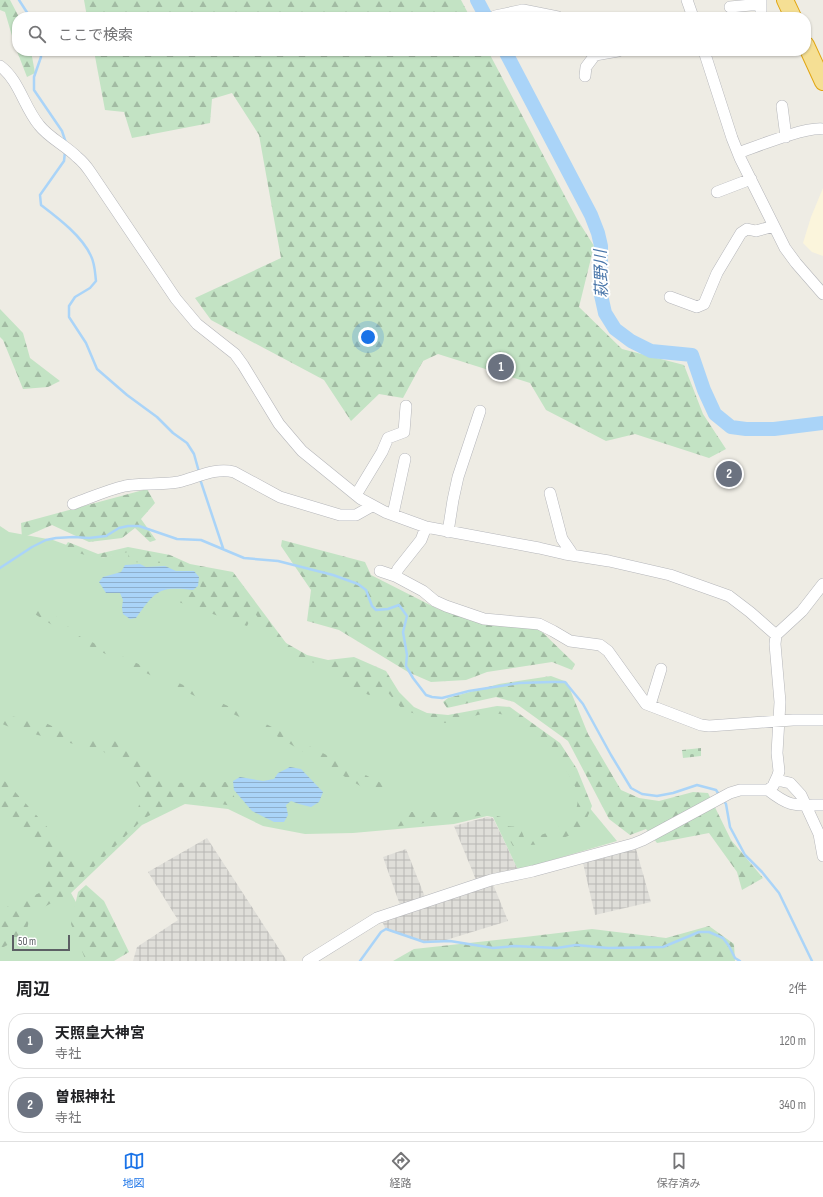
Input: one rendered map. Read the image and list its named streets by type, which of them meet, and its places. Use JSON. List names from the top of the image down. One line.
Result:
{"water":["萩野川"],"scale_bar":"50 m","page":{"search":"ここで検索","pins":["1","2"],"scale":"50 m","heading":["周辺","2件"],"list":[{"mark":"1","name":"天照皇大神宮","note":"寺社","value":"120 m"},{"mark":"2","name":"曽根神社","note":"寺社","value":"340 m"}],"nav":["地図","経路","保存済み"]}}
